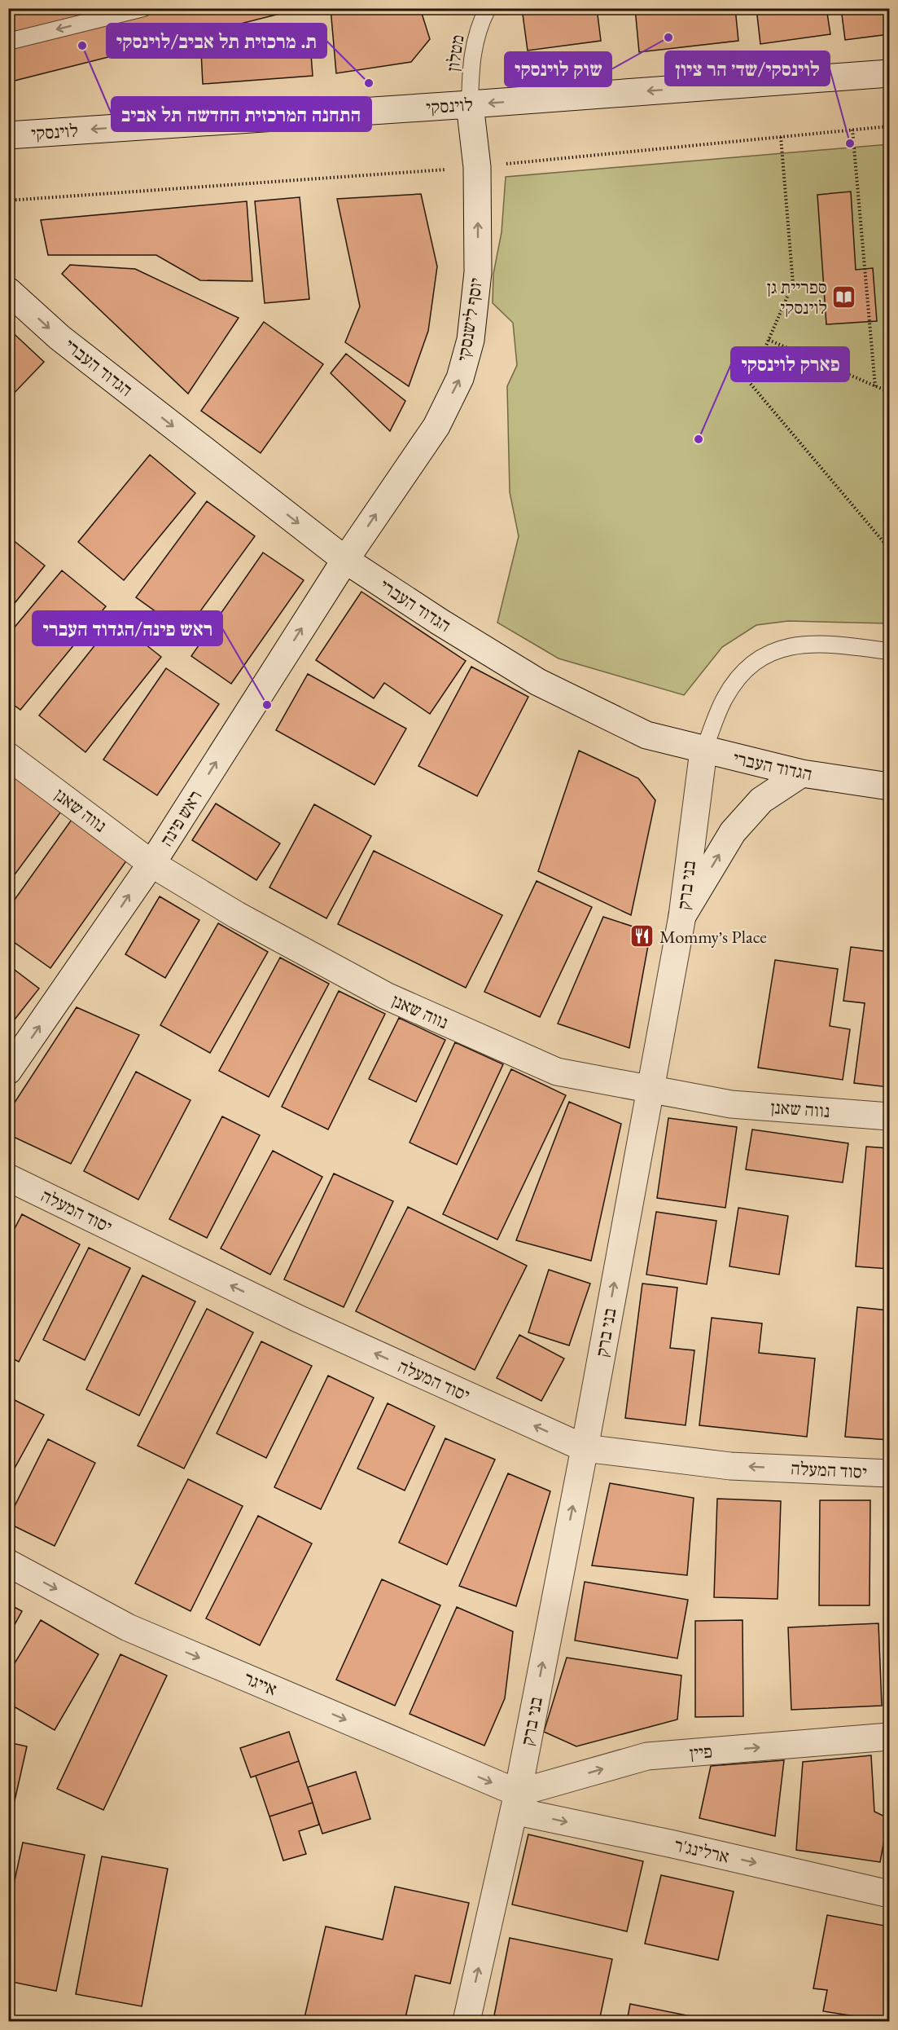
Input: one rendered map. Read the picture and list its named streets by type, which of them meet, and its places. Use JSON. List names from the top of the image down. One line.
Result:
{"streets":{"street":["לוינסקי","יוסף לישנסקי","הגדוד העברי","נווה שאנן","ראש פינה","בני ברק","יסוד המעלה","אייגר","פיין","ארלינג'ר"],"lane":["מטלון"]},"crossings":[["מטלון","לוינסקי"],["מטלון","יוסף לישנסקי"],["לוינסקי","יוסף לישנסקי"],["יוסף לישנסקי","הגדוד העברי"],["יוסף לישנסקי","ראש פינה"],["הגדוד העברי","ראש פינה"],["הגדוד העברי","בני ברק"],["נווה שאנן","ראש פינה"],["נווה שאנן","בני ברק"],["בני ברק","יסוד המעלה"],["בני ברק","אייגר"],["בני ברק","פיין"],["בני ברק","ארלינג'ר"],["אייגר","פיין"],["אייגר","ארלינג'ר"],["פיין","ארלינג'ר"]],"one_way":["לוינסקי","יוסף לישנסקי","הגדוד העברי","ראש פינה","בני ברק","יסוד המעלה","אייגר","פיין","ארלינג'ר"],"places":{"other":["שוק לוינסקי","התחנה המרכזית החדשה תל אביב","ת. מרכזית תל אביב/לוינסקי","לוינסקי/שד׳ הר ציון","פארק לוינסקי","ראש פינה/הגדוד העברי"],"library":["ספריית גן לוינסקי"],"restaurant":["Mommy׳s Place"]}}
